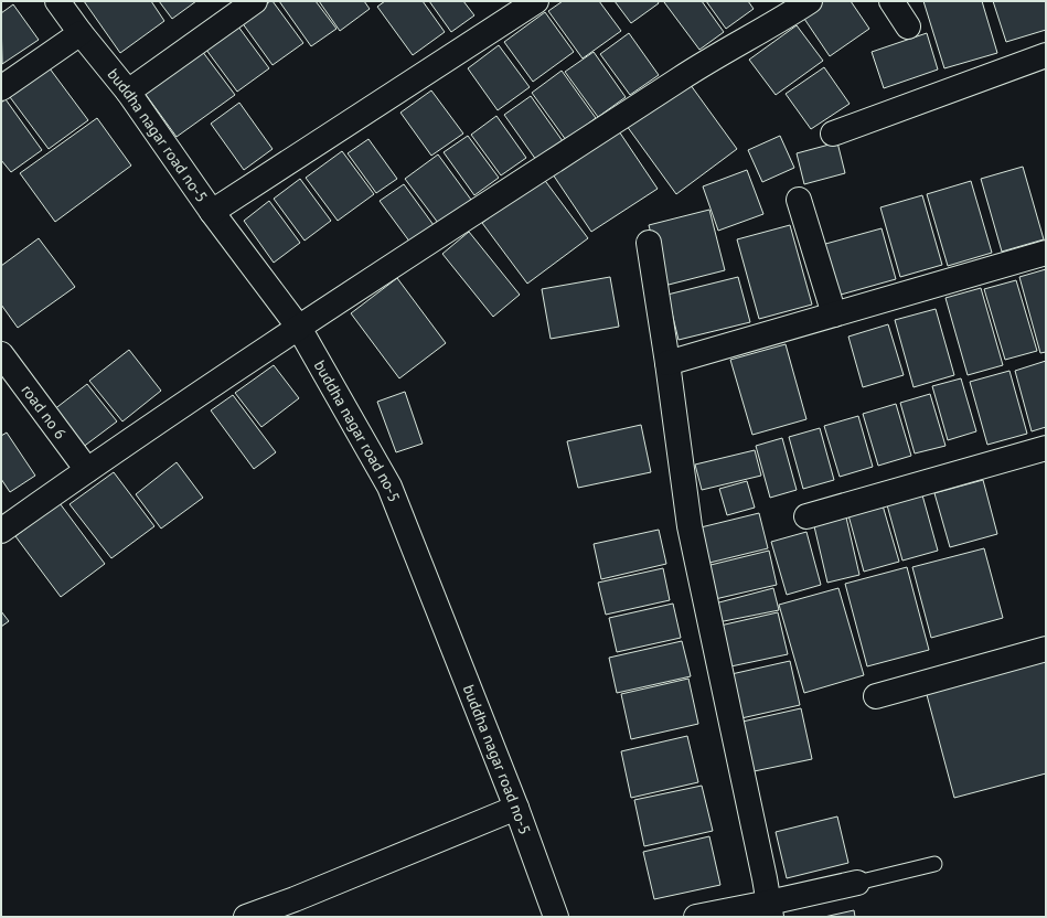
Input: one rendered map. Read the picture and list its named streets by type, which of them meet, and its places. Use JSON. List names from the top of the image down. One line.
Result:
{"streets":{"street":["buddha nagar road no-5","road no 6"]}}
